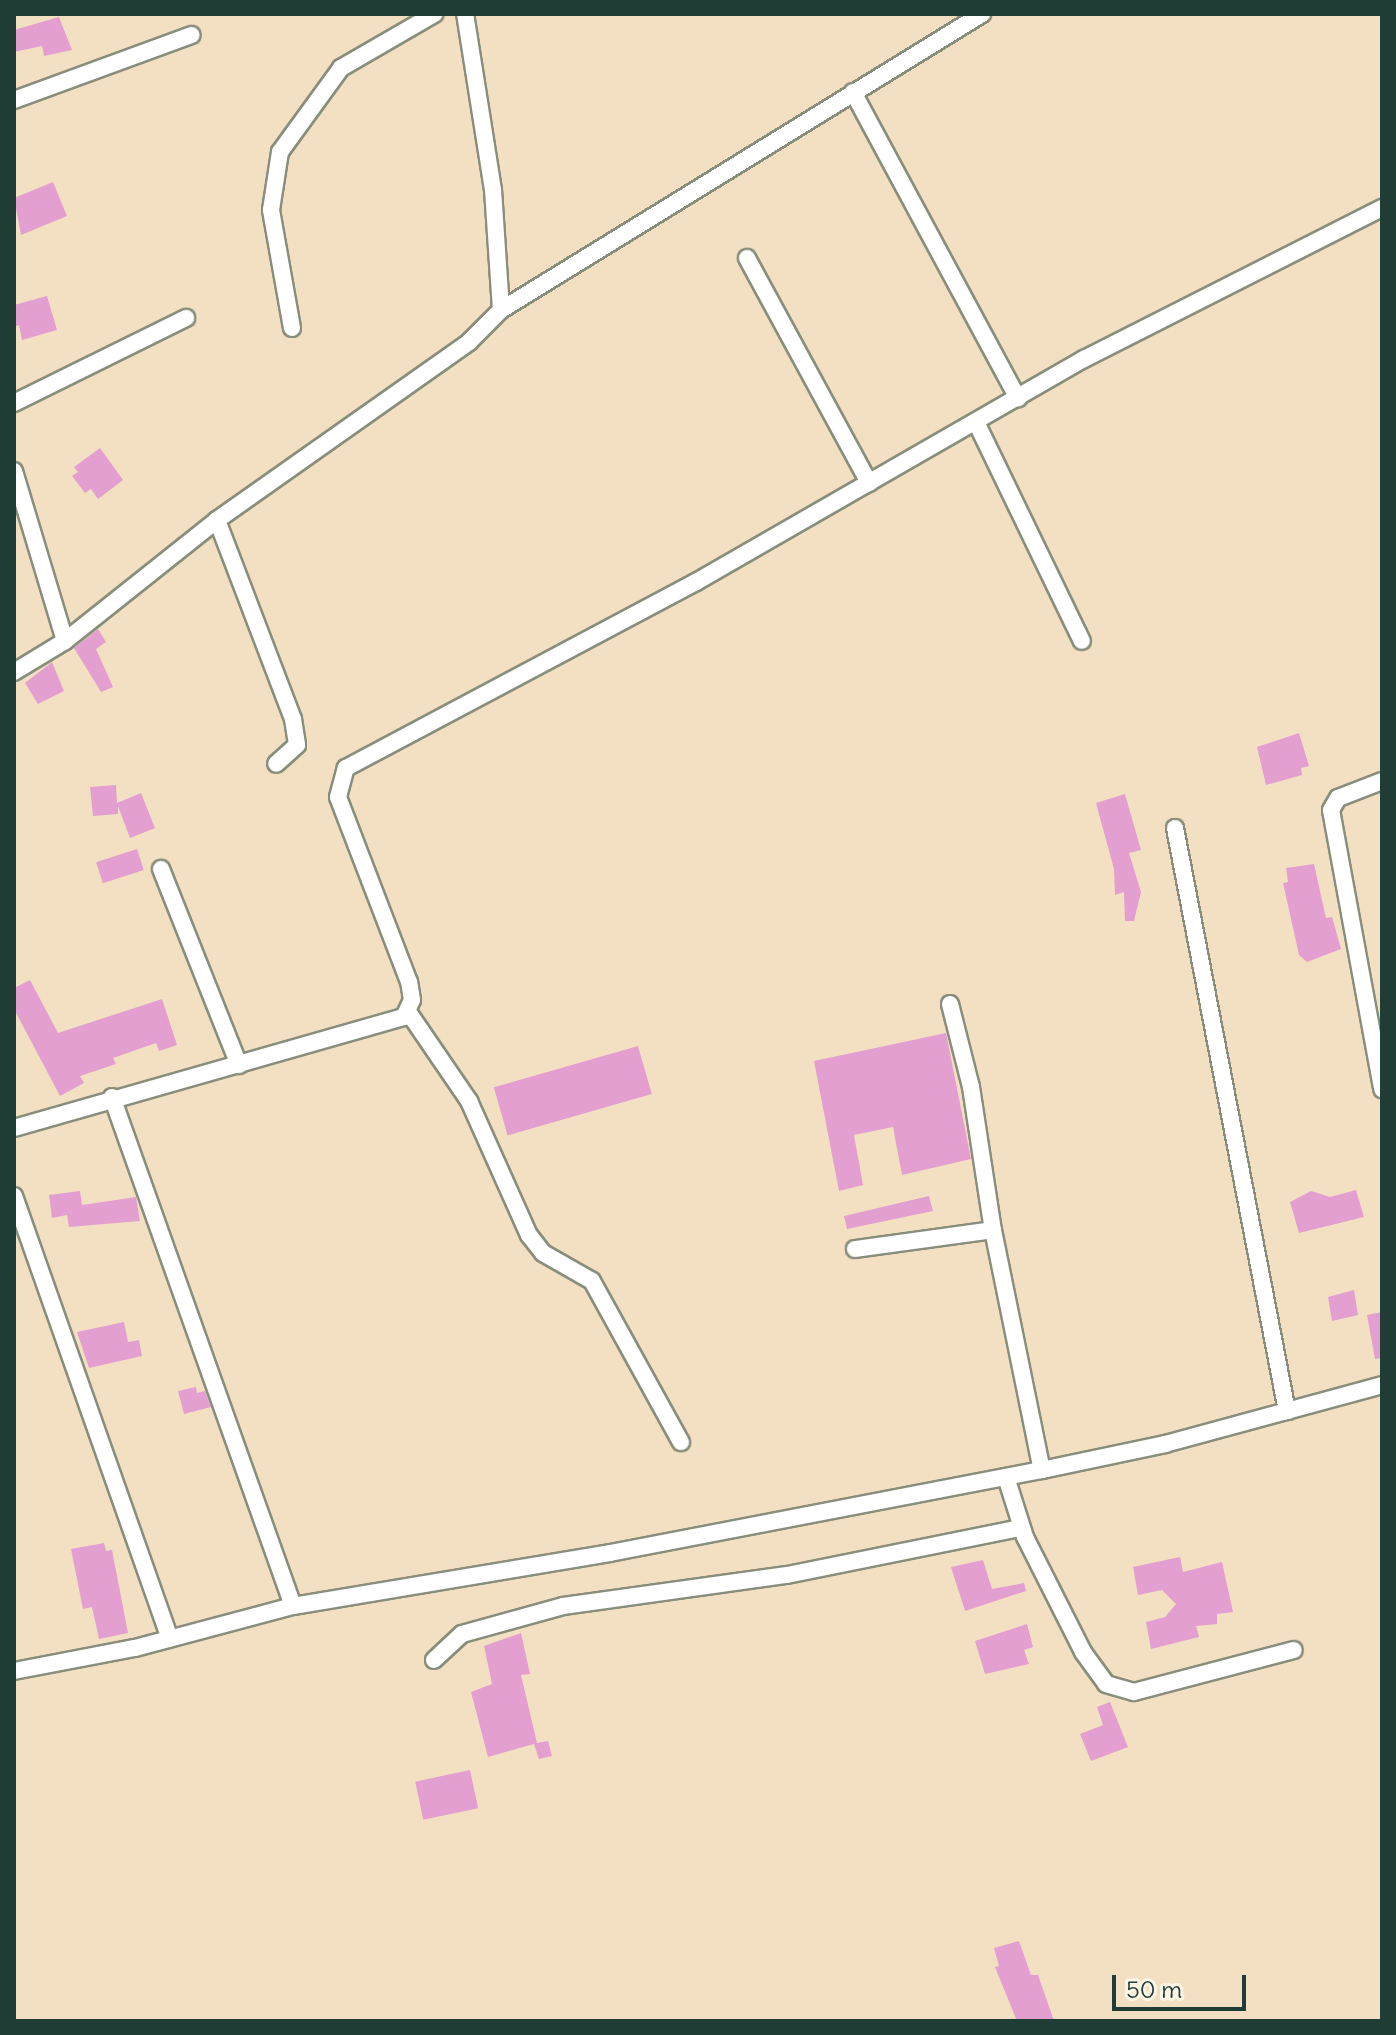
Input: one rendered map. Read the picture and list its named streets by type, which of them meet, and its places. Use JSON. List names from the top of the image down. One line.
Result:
{"scale_bar":"50 m"}
